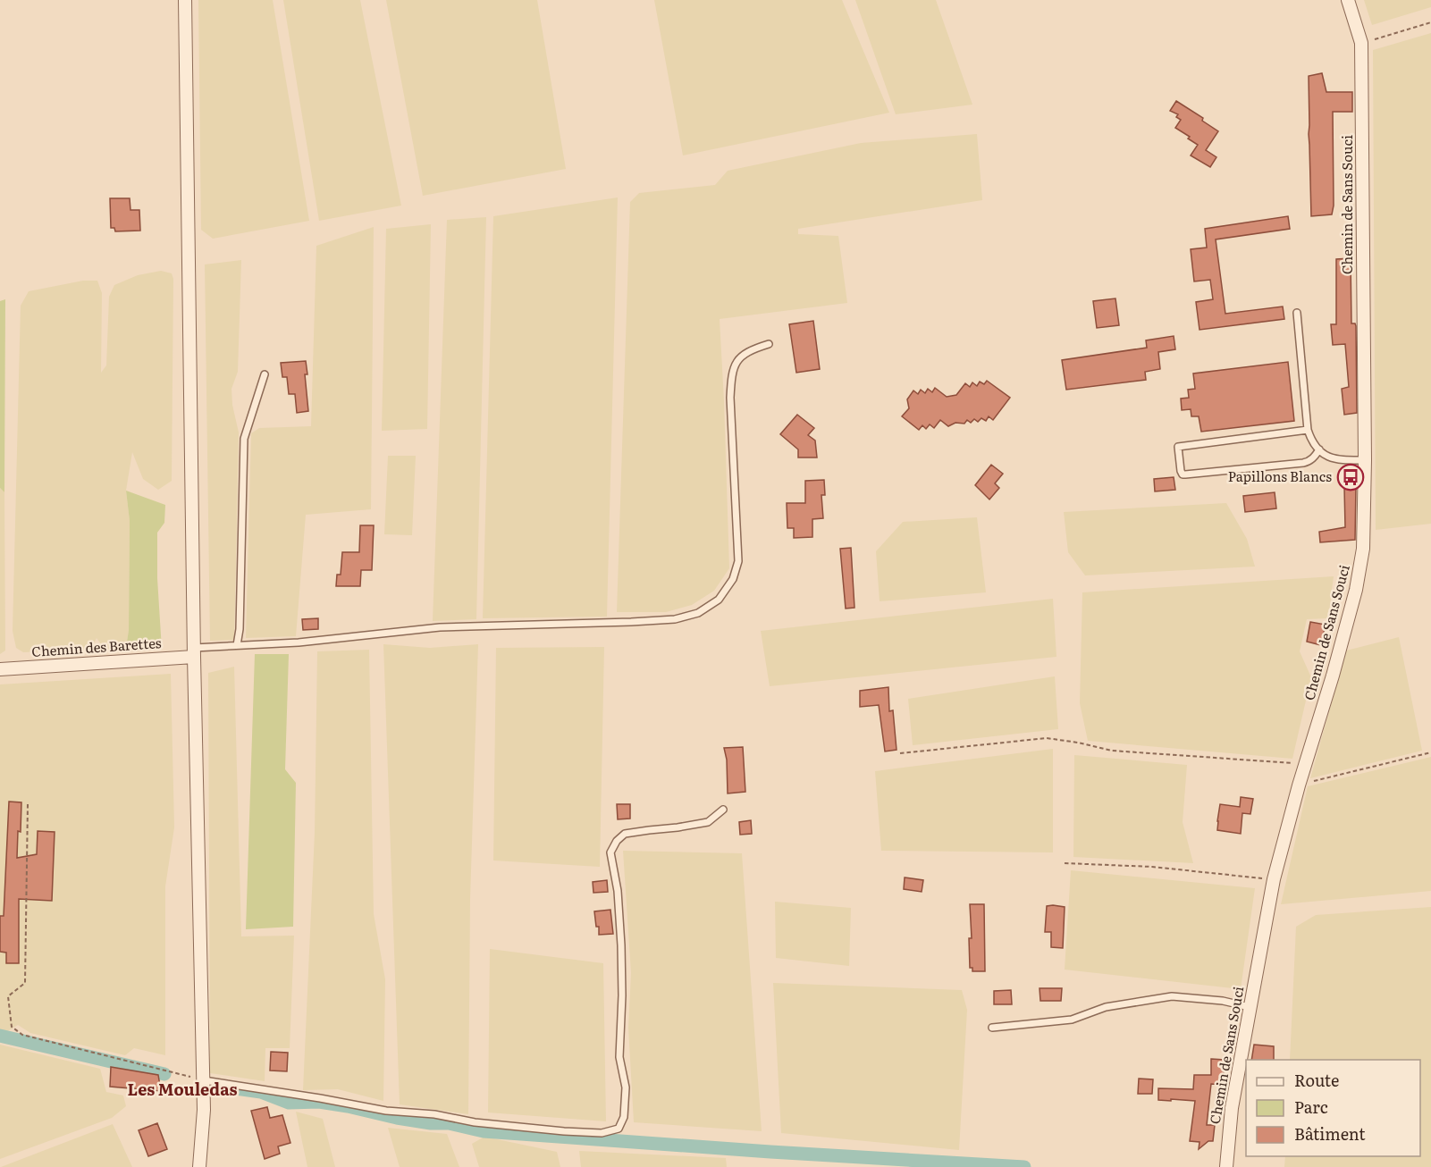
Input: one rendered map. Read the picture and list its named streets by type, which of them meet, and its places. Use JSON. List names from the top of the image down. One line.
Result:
{"streets":{"street":["Chemin de Sans Souci","Chemin des Barettes"]},"districts":["Les Mouledas"],"places":{"bus stop":["Papillons Blancs"]},"legend":["Route","Parc","Bâtiment"]}
